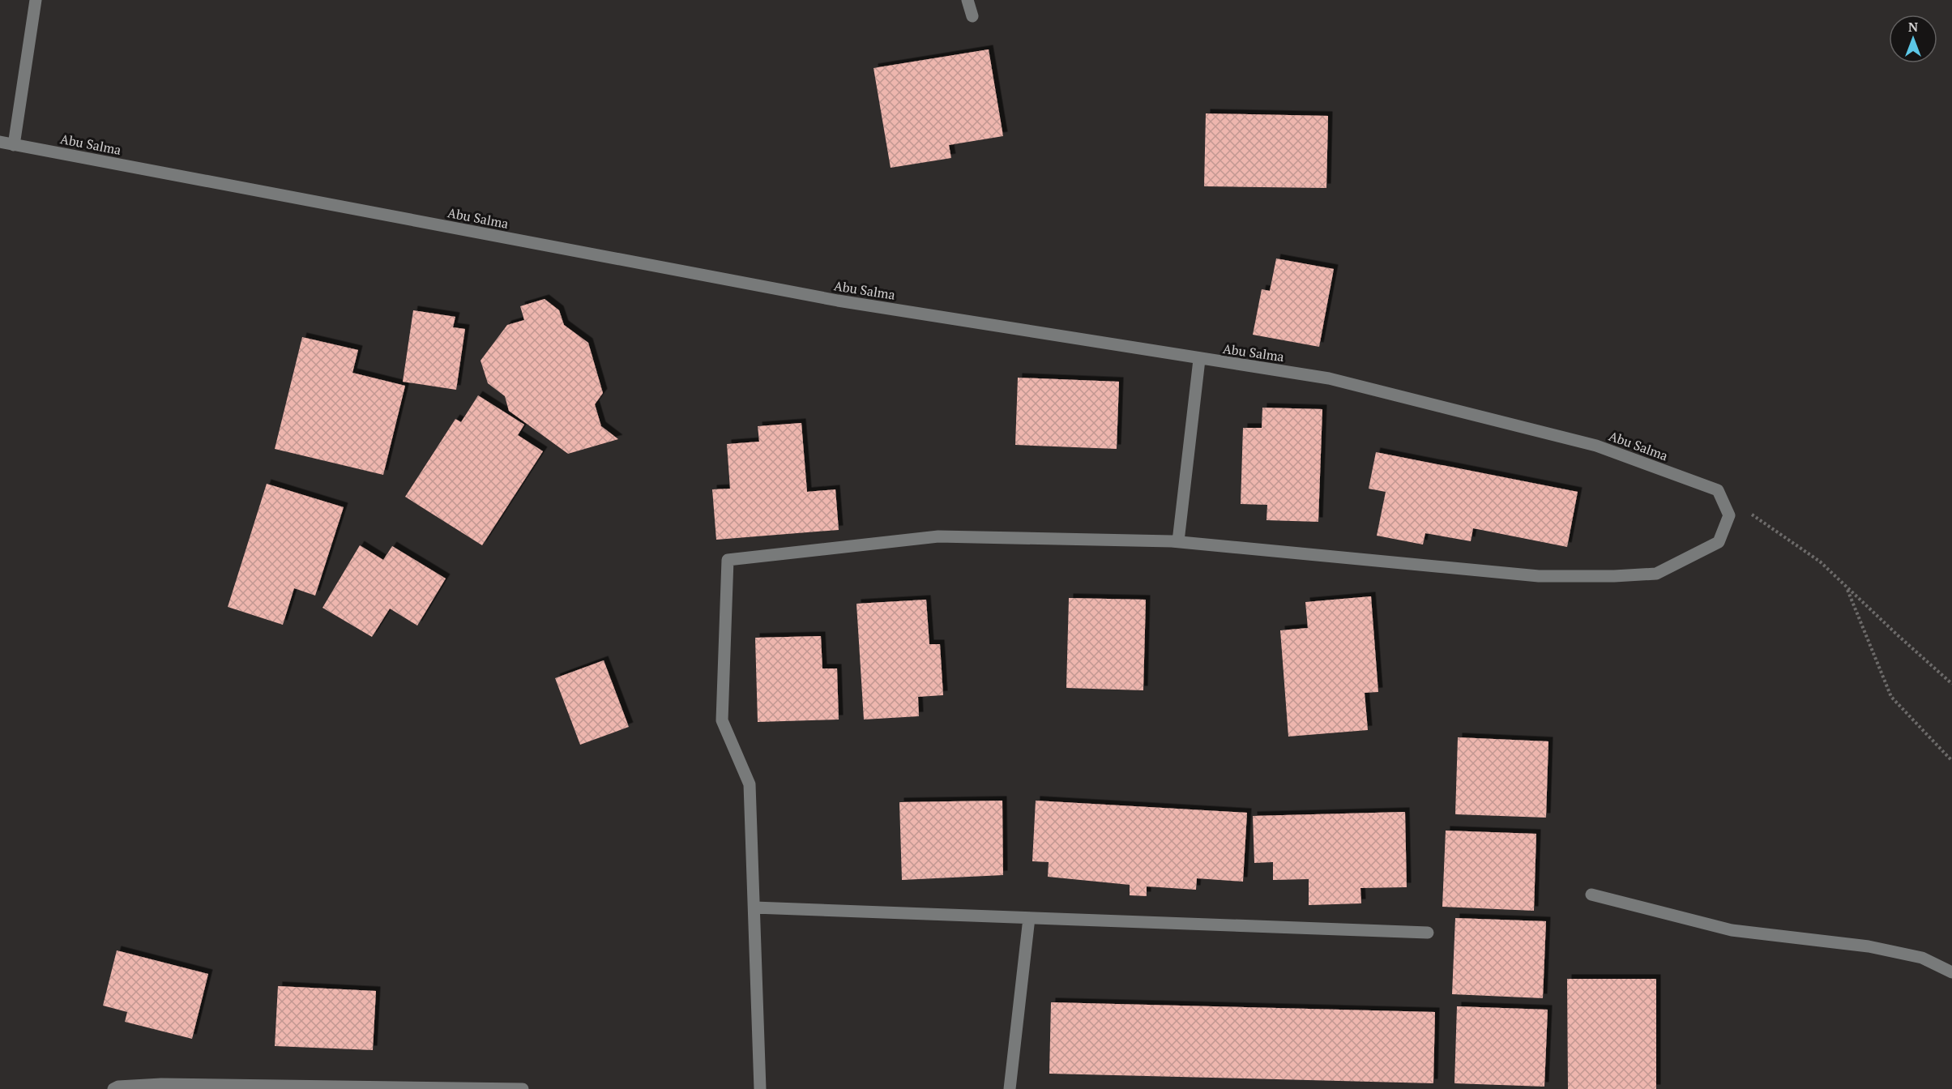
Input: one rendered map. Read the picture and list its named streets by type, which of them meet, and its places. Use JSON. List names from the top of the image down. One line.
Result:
{"streets":{"street":["Abu Salma"]},"north":"top"}
